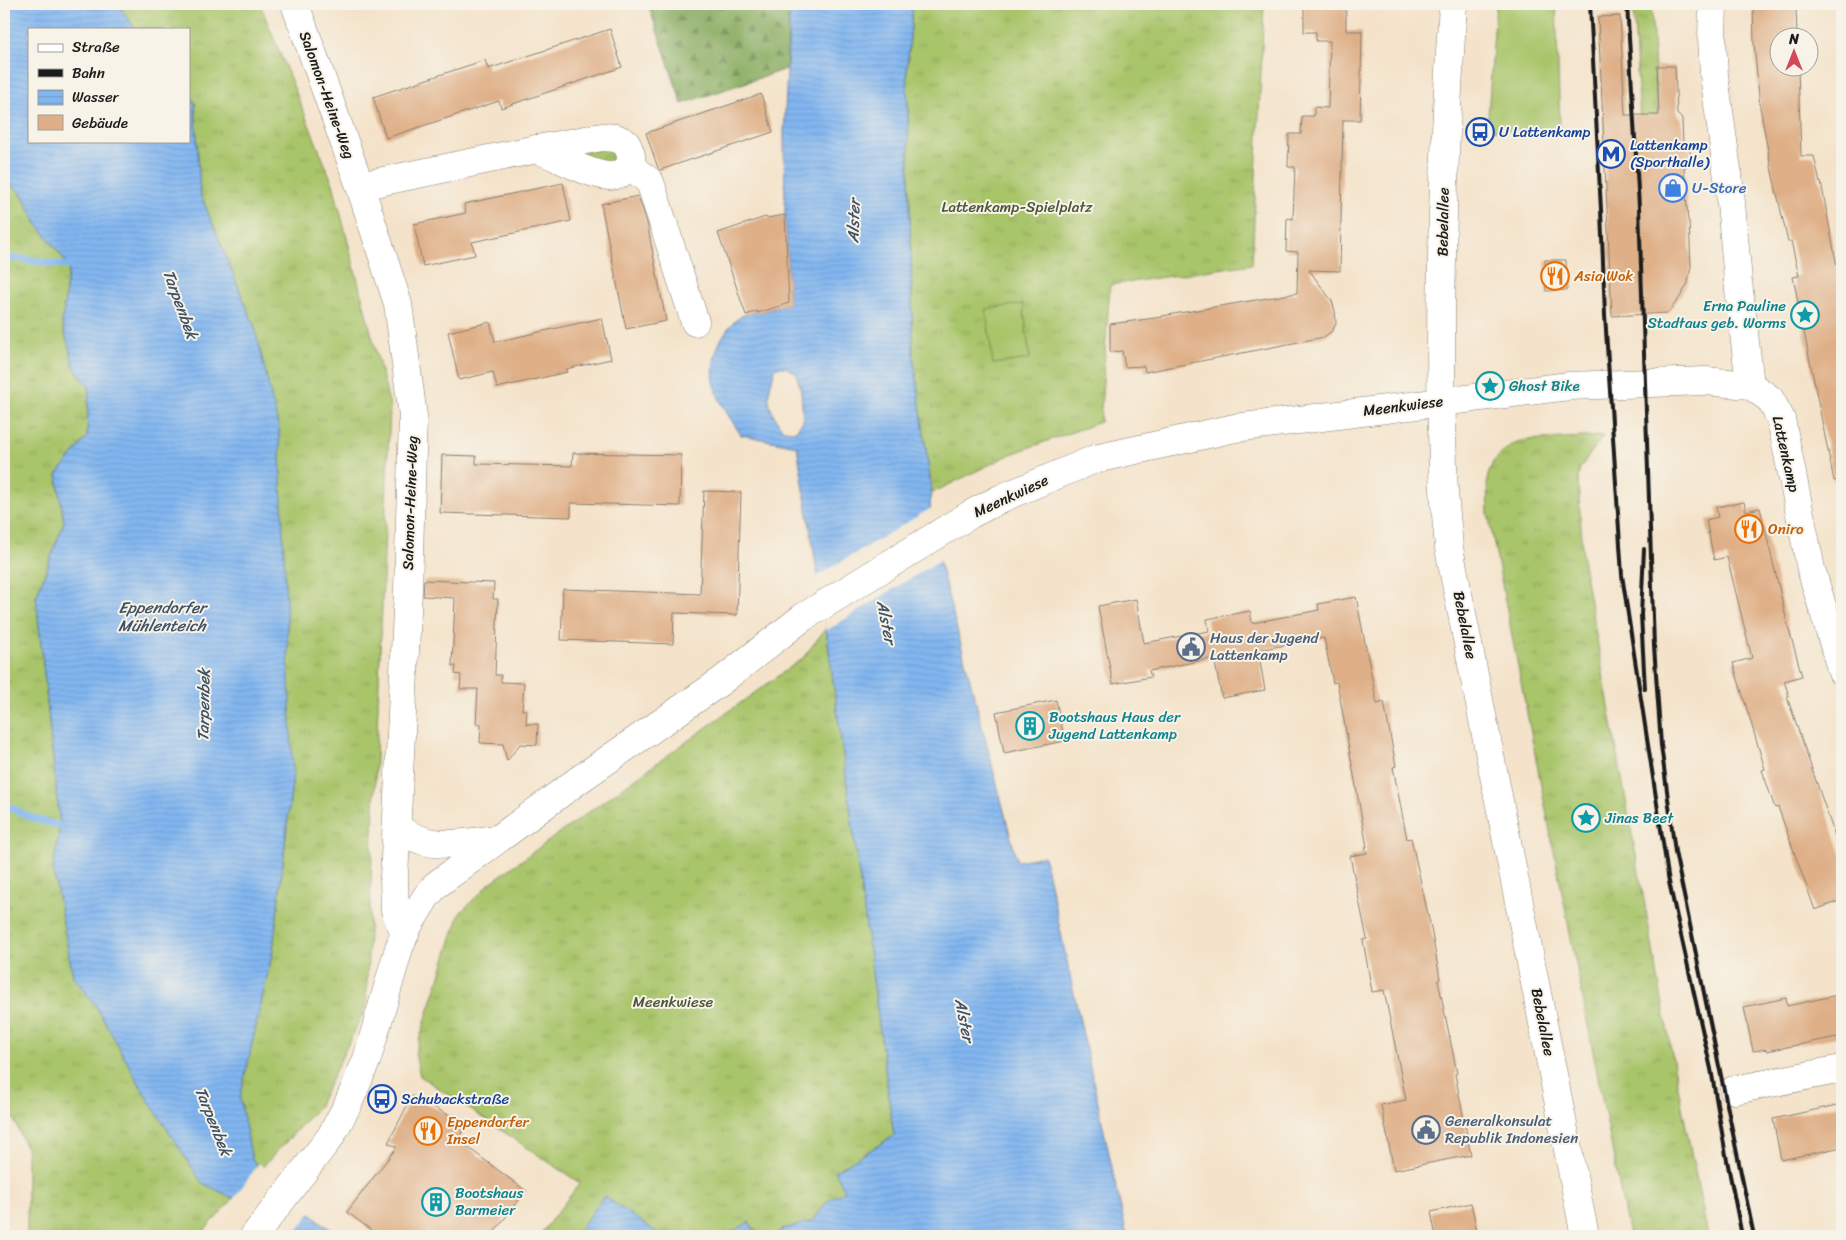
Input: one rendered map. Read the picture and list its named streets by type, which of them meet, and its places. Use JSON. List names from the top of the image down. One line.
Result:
{"streets":{"street":["Salomon-Heine-Weg","Bebelallee","Meenkwiese","Lattenkamp"]},"crossings":[["Salomon-Heine-Weg","Meenkwiese"],["Bebelallee","Meenkwiese"],["Meenkwiese","Lattenkamp"]],"water":["Alster","Tarpenbek","Eppendorfer Mühlenteich"],"parks":["Lattenkamp-Spielplatz","Meenkwiese"],"places":{"bus stop":["U Lattenkamp","Schubackstraße"],"metro station":["Lattenkamp (Sporthalle)"],"shop":["U-Store"],"restaurant":["Asia Wok","Oniro","Eppendorfer Insel"],"place":["Erna Pauline Stadtaus geb. Worms","Ghost Bike","Jinas Beet"],"public building":["Haus der Jugend Lattenkamp","Generalkonsulat Republik Indonesien"],"building":["Bootshaus Haus der Jugend Lattenkamp","Bootshaus Barmeier"]},"legend":["Straße","Bahn","Wasser","Gebäude"],"north":"top"}
